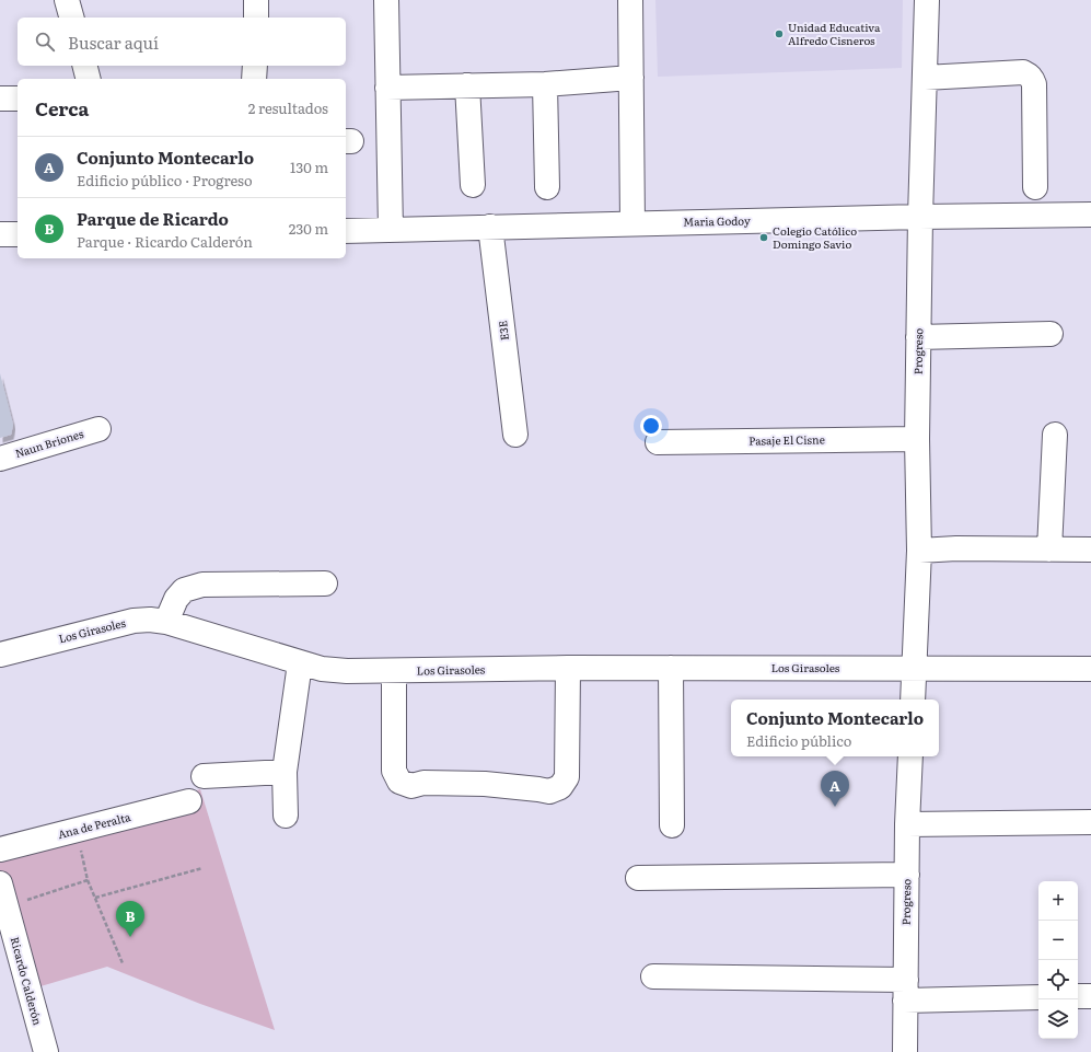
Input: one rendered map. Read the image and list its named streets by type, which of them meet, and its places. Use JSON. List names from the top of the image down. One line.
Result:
{"streets":{"street":["Maria Godoy","E3E","Progreso","Pasaje El Cisne","Naun Briones","Los Girasoles","Ana de Peralta","Ricardo Calderón"]},"crossings":[["Maria Godoy","E3E"],["Maria Godoy","Progreso"],["Progreso","Pasaje El Cisne"],["Progreso","Los Girasoles"]],"places":["Unidad Educativa Alfredo Cisneros","Colegio Católico Domingo Savio"],"page":{"search":"Buscar aquí","heading":["Cerca","2 resultados"],"list":[{"mark":"A","name":"Conjunto Montecarlo","note":"Edificio público · Progreso","value":"130 m"},{"mark":"B","name":"Parque de Ricardo","note":"Parque · Ricardo Calderón","value":"230 m"}],"popup":["Conjunto Montecarlo","Edificio público"],"pins":["A","B"],"map_buttons":["+","−"]}}
